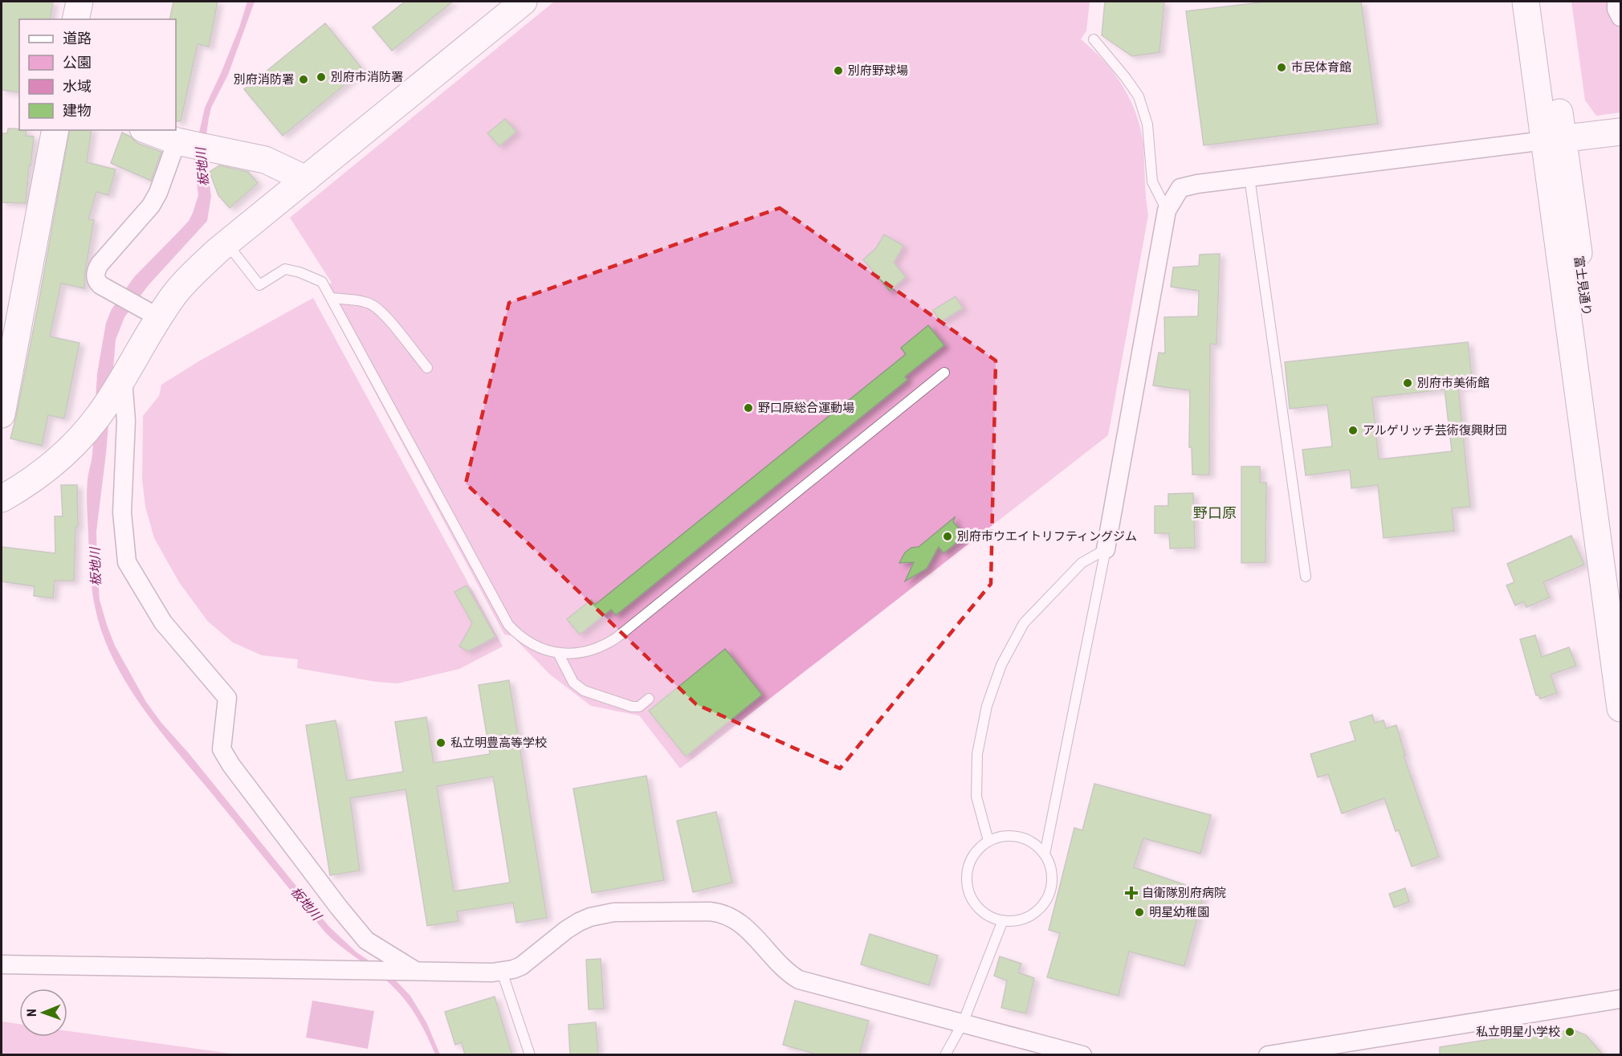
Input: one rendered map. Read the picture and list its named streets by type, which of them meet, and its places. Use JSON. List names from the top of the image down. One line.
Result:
{"streets":{"street":["富士見通り"]},"districts":["野口原"],"water":["板地川"],"places":{"other":["市民体育館","別府野球場","別府市消防署","別府消防署","別府市美術館","野口原総合運動場","アルゲリッチ芸術復興財団","別府市ウエイトリフティングジム","私立明豊高等学校","明星幼稚園","私立明星小学校"],"health":["自衛隊別府病院"]},"legend":["道路","公園","水域","建物"],"north":"left"}
